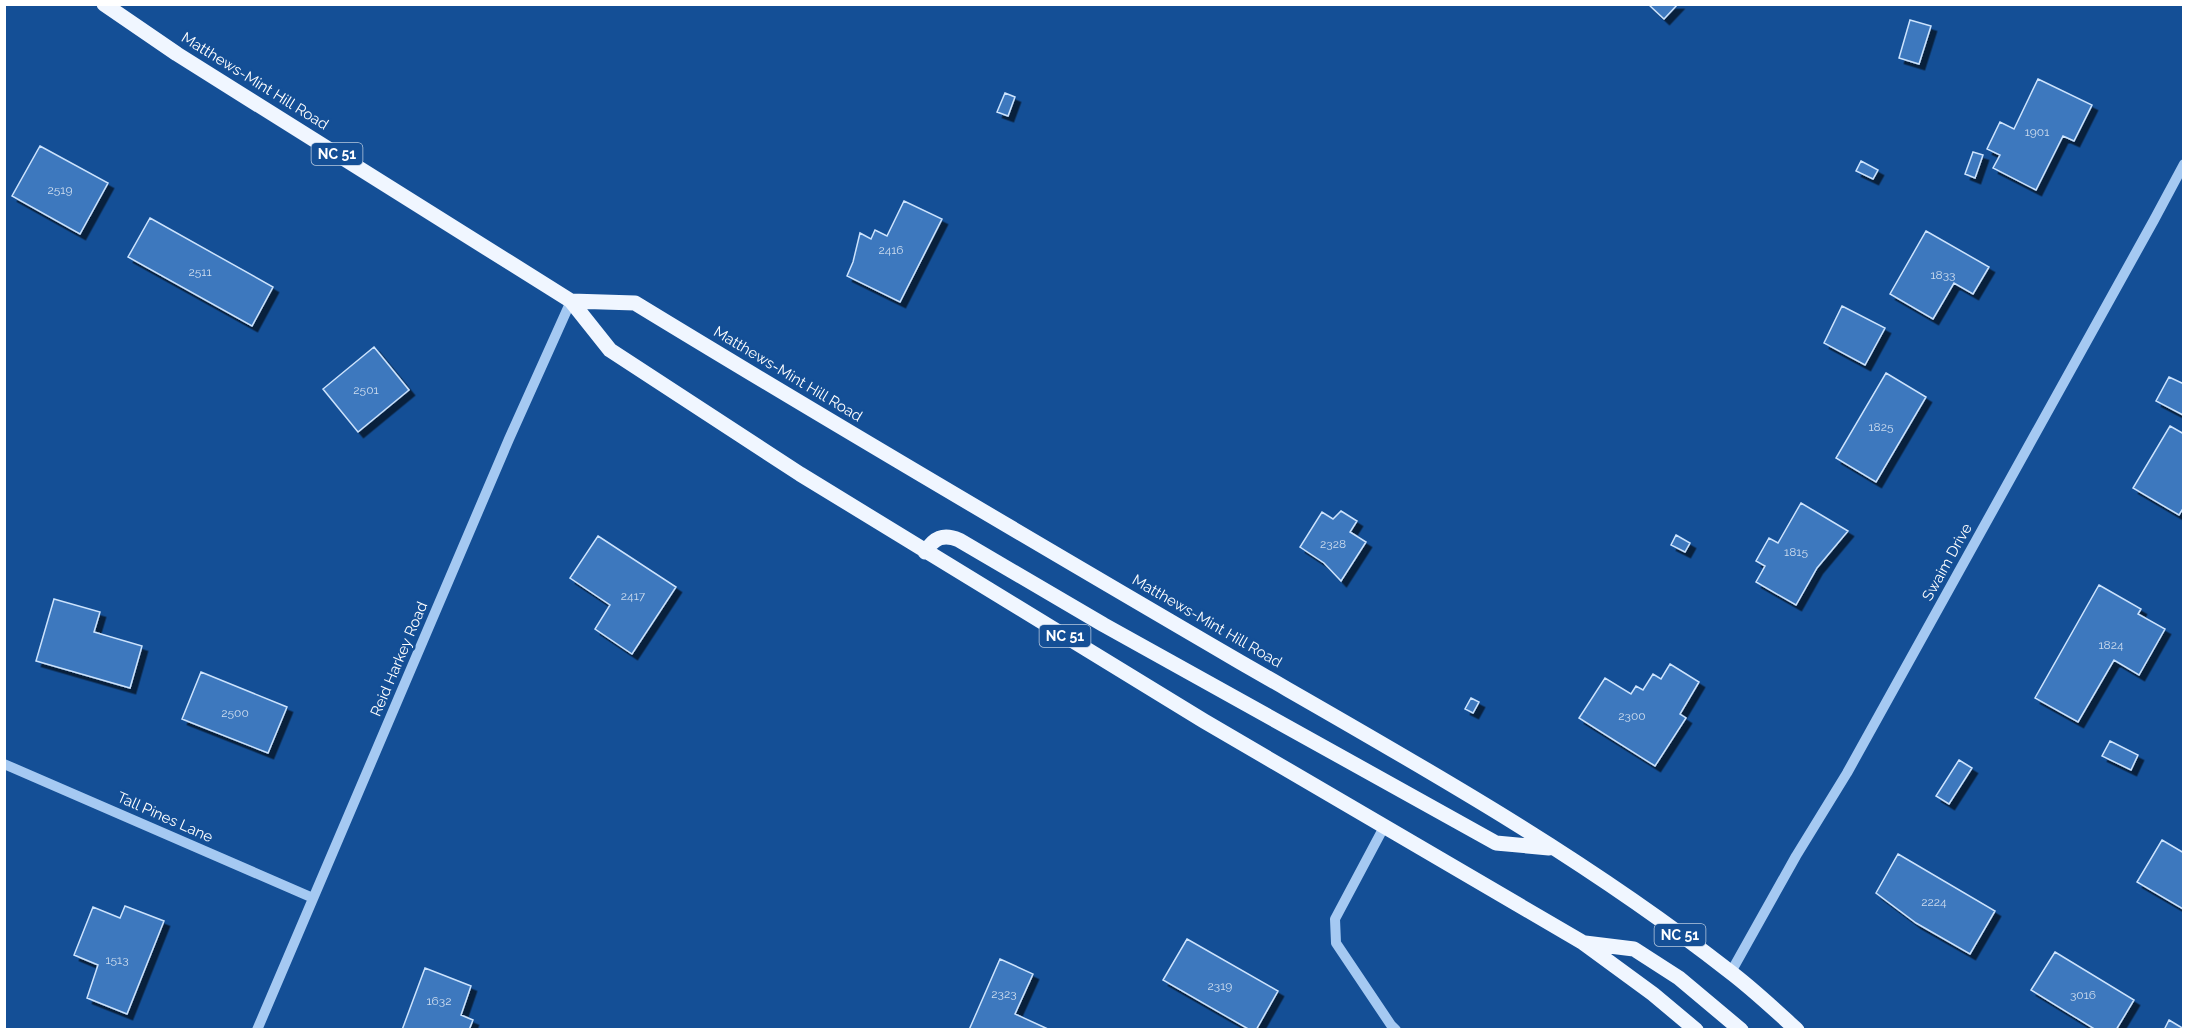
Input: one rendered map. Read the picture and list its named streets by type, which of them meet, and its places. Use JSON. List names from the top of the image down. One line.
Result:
{"streets":{"main road":["Matthews-Mint Hill Road","NC 51"],"street":["Swaim Drive","Reid Harkey Road","Tall Pines Lane"]},"crossings":[["Matthews-Mint Hill Road","NC 51"],["Matthews-Mint Hill Road","Swaim Drive"],["Matthews-Mint Hill Road","Reid Harkey Road"],["Reid Harkey Road","Tall Pines Lane"]],"house_numbers":["1901","2519","2416","2511","1833","2501","1825","2328","1815","2417","1824","2500","2300","2224","1513","2319","2323","3016","1632"]}
